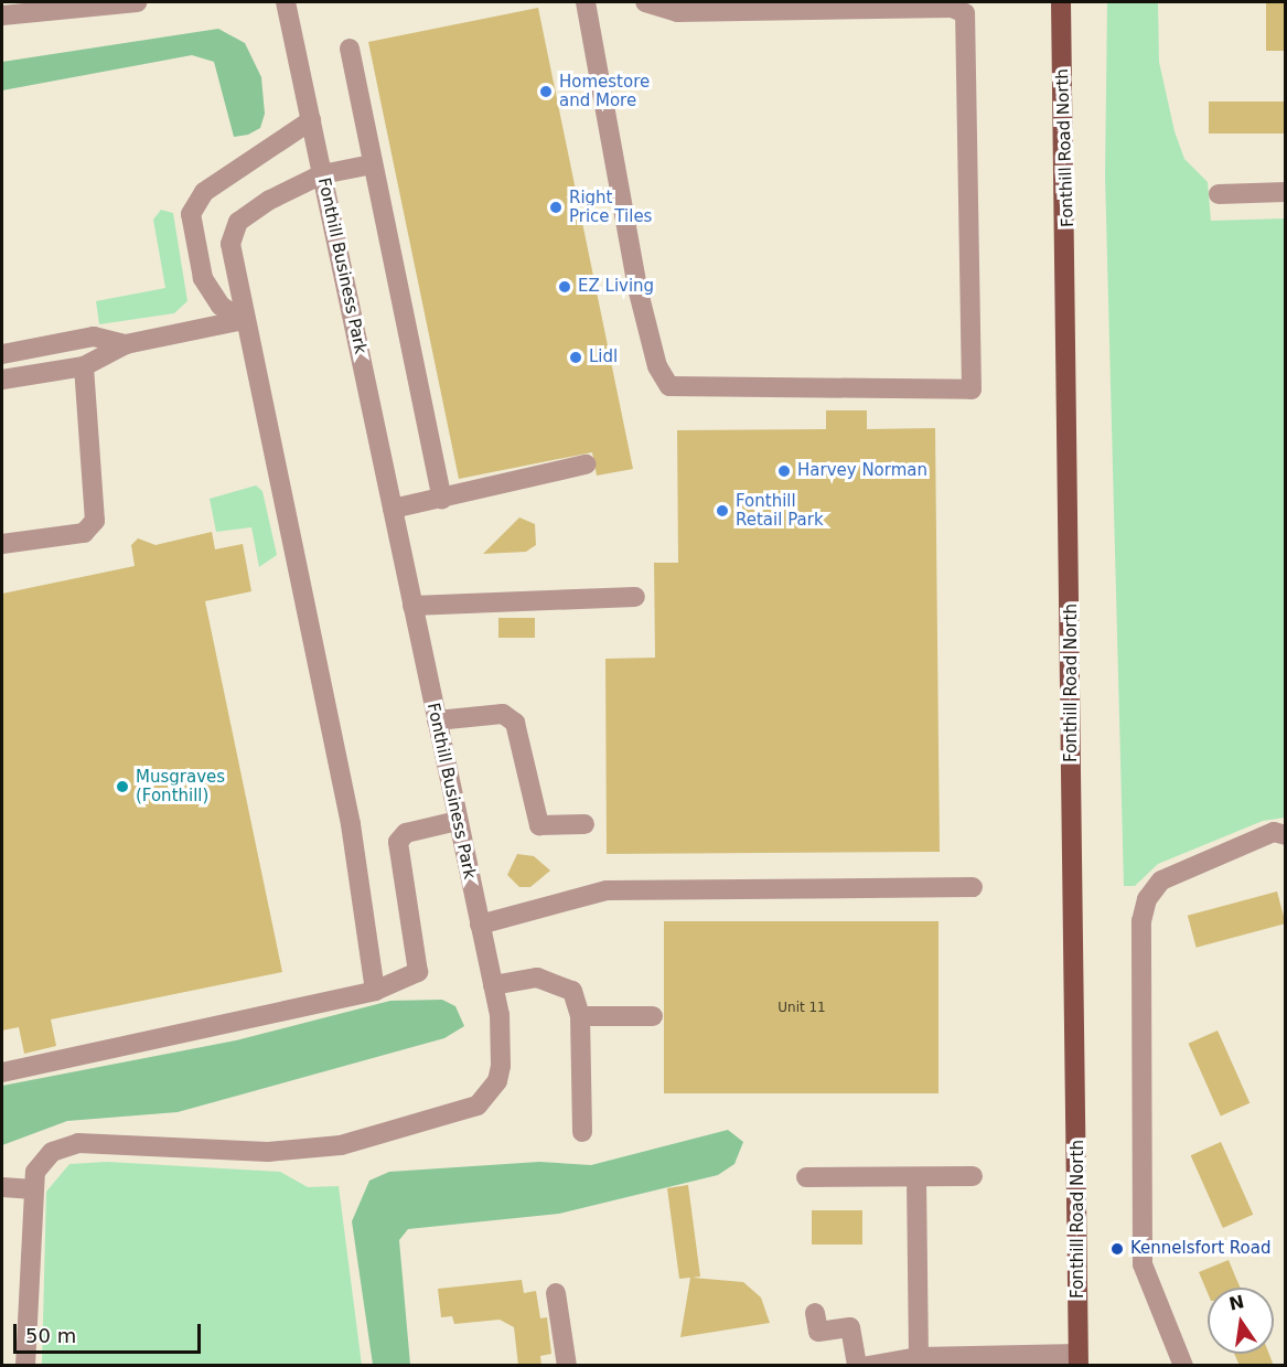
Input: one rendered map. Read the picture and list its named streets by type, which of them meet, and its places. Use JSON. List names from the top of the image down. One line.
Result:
{"streets":{"main road":["Fonthill Road North"],"street":["Fonthill Business Park"]},"places":["Homestore and More","Right Price Tiles","EZ Living","Lidl","Harvey Norman","Fonthill Retail Park","Musgraves (Fonthill)","Kennelsfort Road"],"house_numbers":["Unit 11"],"scale_bar":"50 m","north":"top"}
